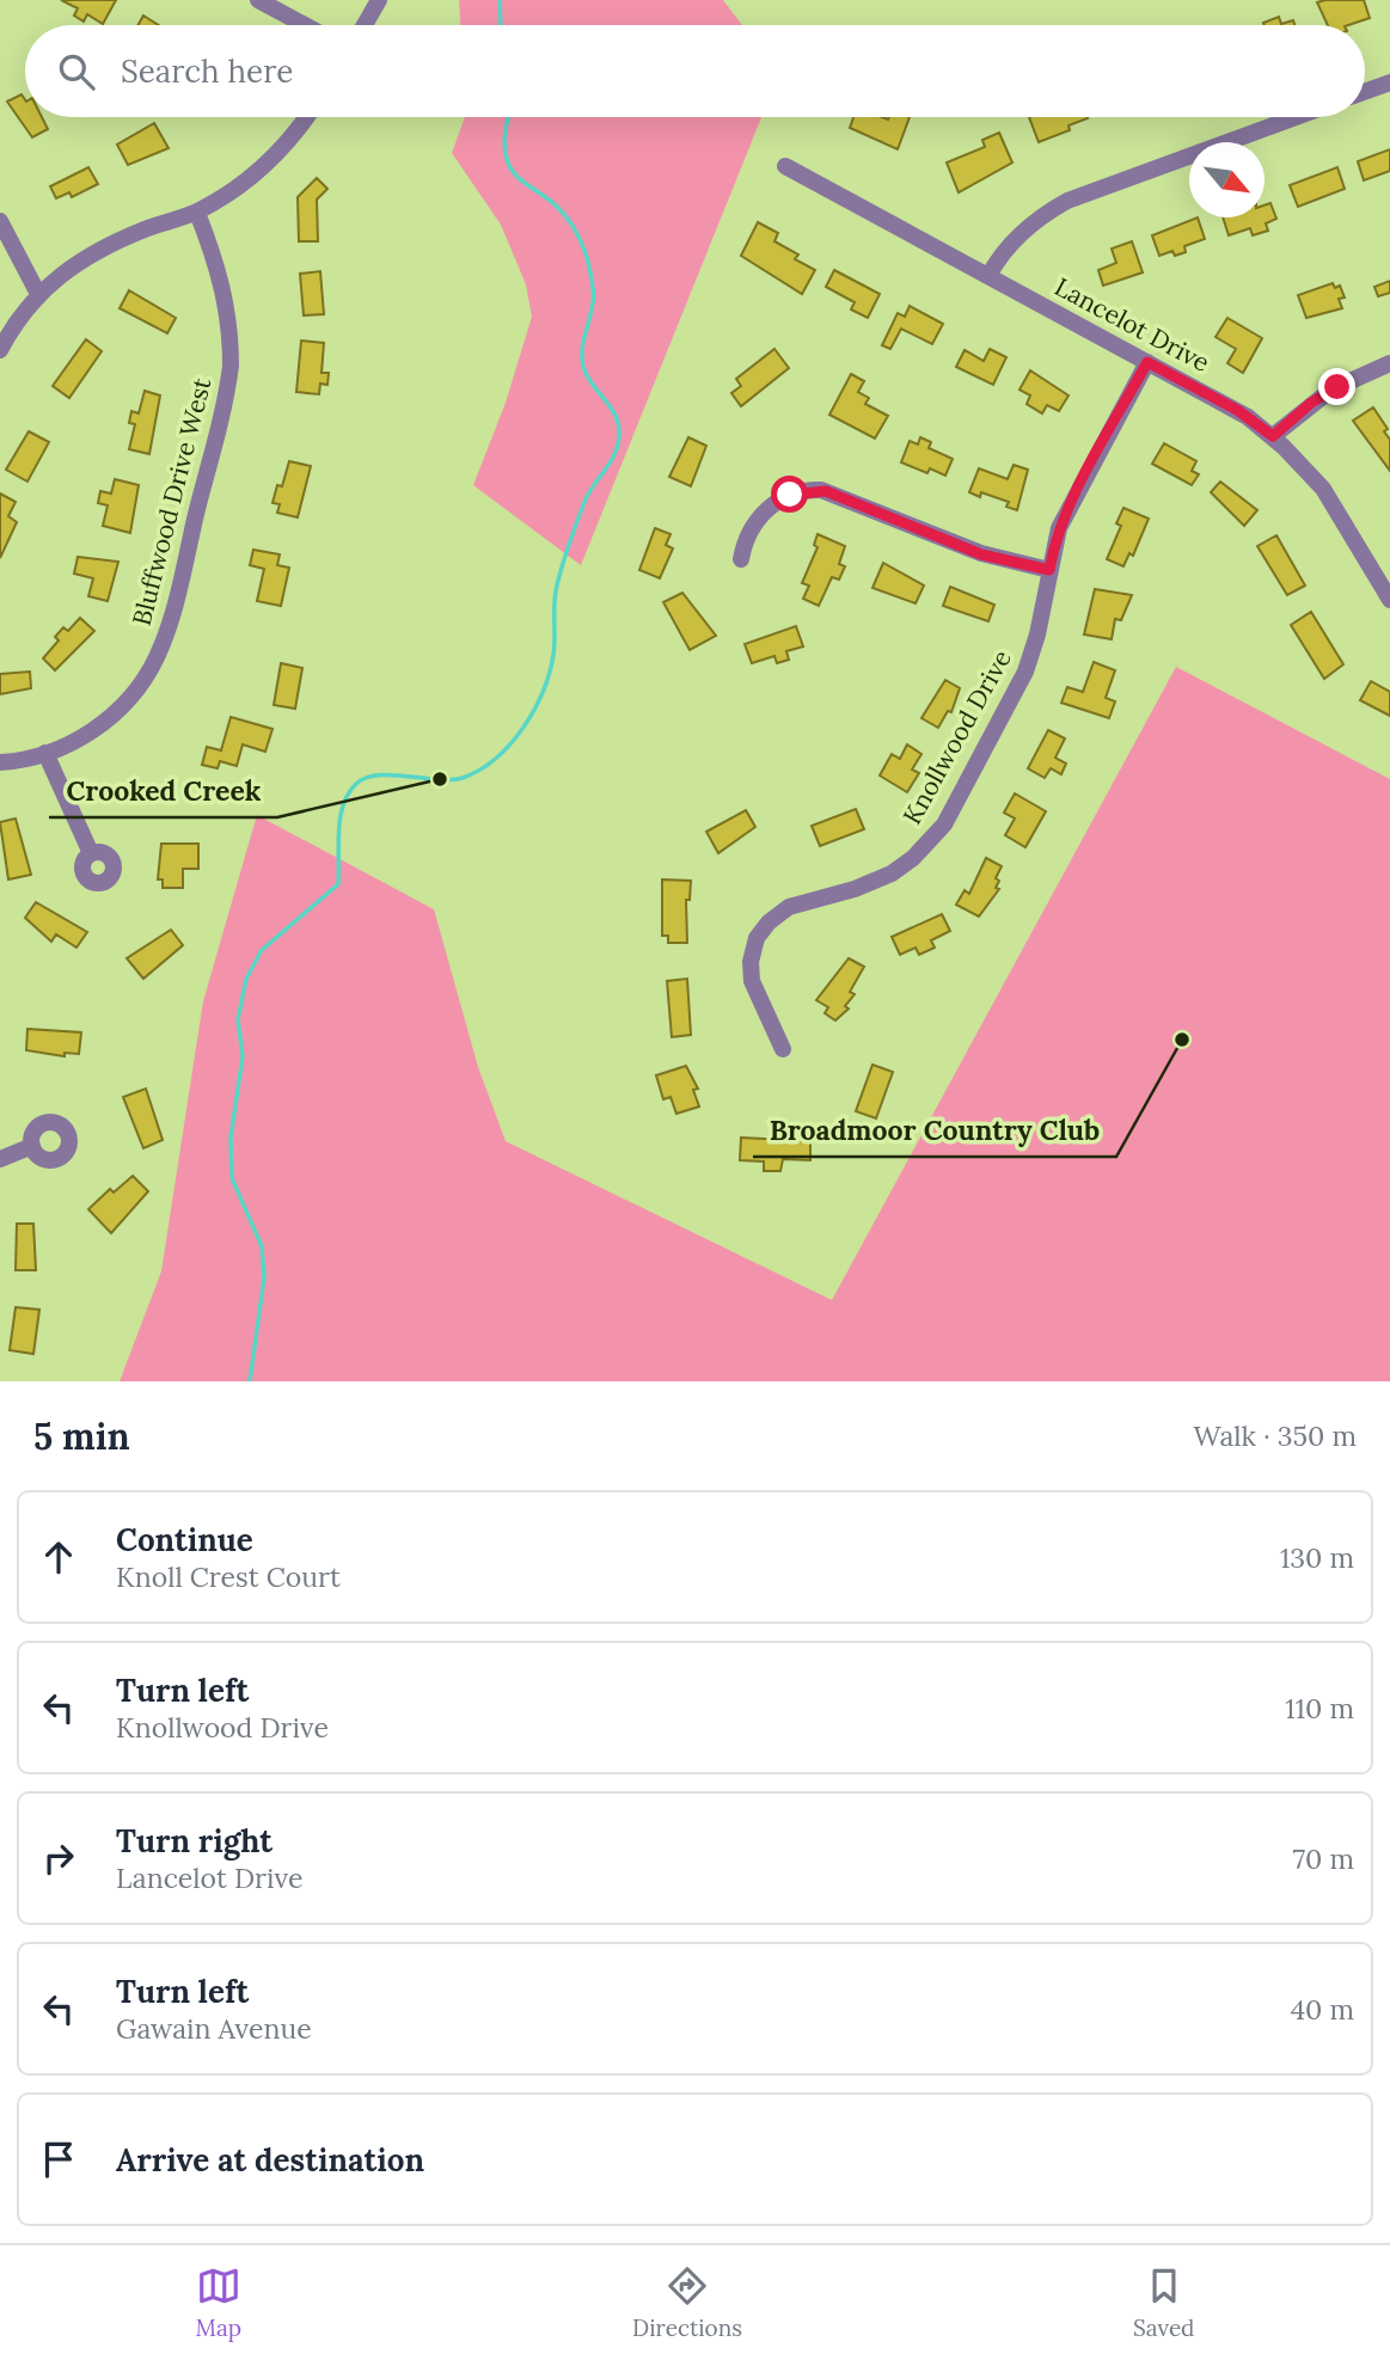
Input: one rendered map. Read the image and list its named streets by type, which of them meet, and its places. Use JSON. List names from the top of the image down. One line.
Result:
{"streets":{"street":["Lancelot Drive","Bluffwood Drive West","Knollwood Drive"]},"crossings":[["Lancelot Drive","Knollwood Drive"]],"places":["Crooked Creek","Broadmoor Country Club"],"north":"bottom right","page":{"search":"Search here","heading":["5 min","Walk · 350 m"],"list":[["Continue","Knoll Crest Court","130 m"],["Turn left","Knollwood Drive","110 m"],["Turn right","Lancelot Drive","70 m"],["Turn left","Gawain Avenue","40 m"],"Arrive at destination"],"nav":["Map","Directions","Saved"]}}
